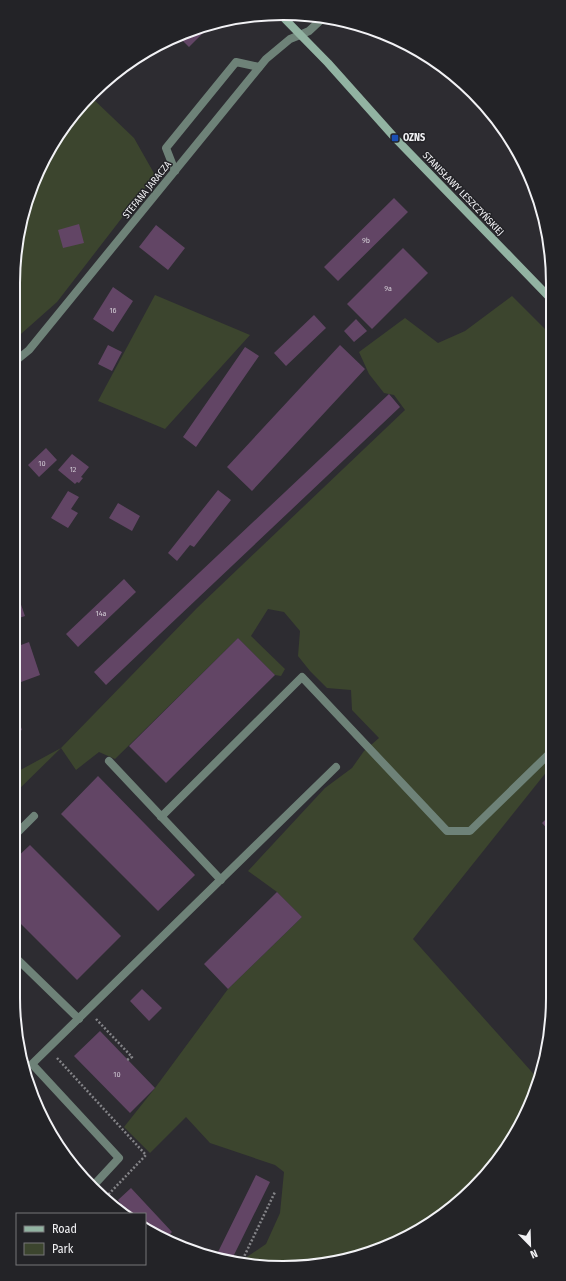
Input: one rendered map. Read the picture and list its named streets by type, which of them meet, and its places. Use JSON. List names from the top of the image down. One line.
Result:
{"streets":{"street":["STEFANA JARACZA","STANISŁAWY LESZCZYŃSKIEJ"]},"crossings":[["STEFANA JARACZA","STANISŁAWY LESZCZYŃSKIEJ"]],"places":{"transit":["OZNS"]},"house_numbers":["9b","9a","16","10","12","14a","10"],"legend":["Road","Park"],"north":"bottom right"}
